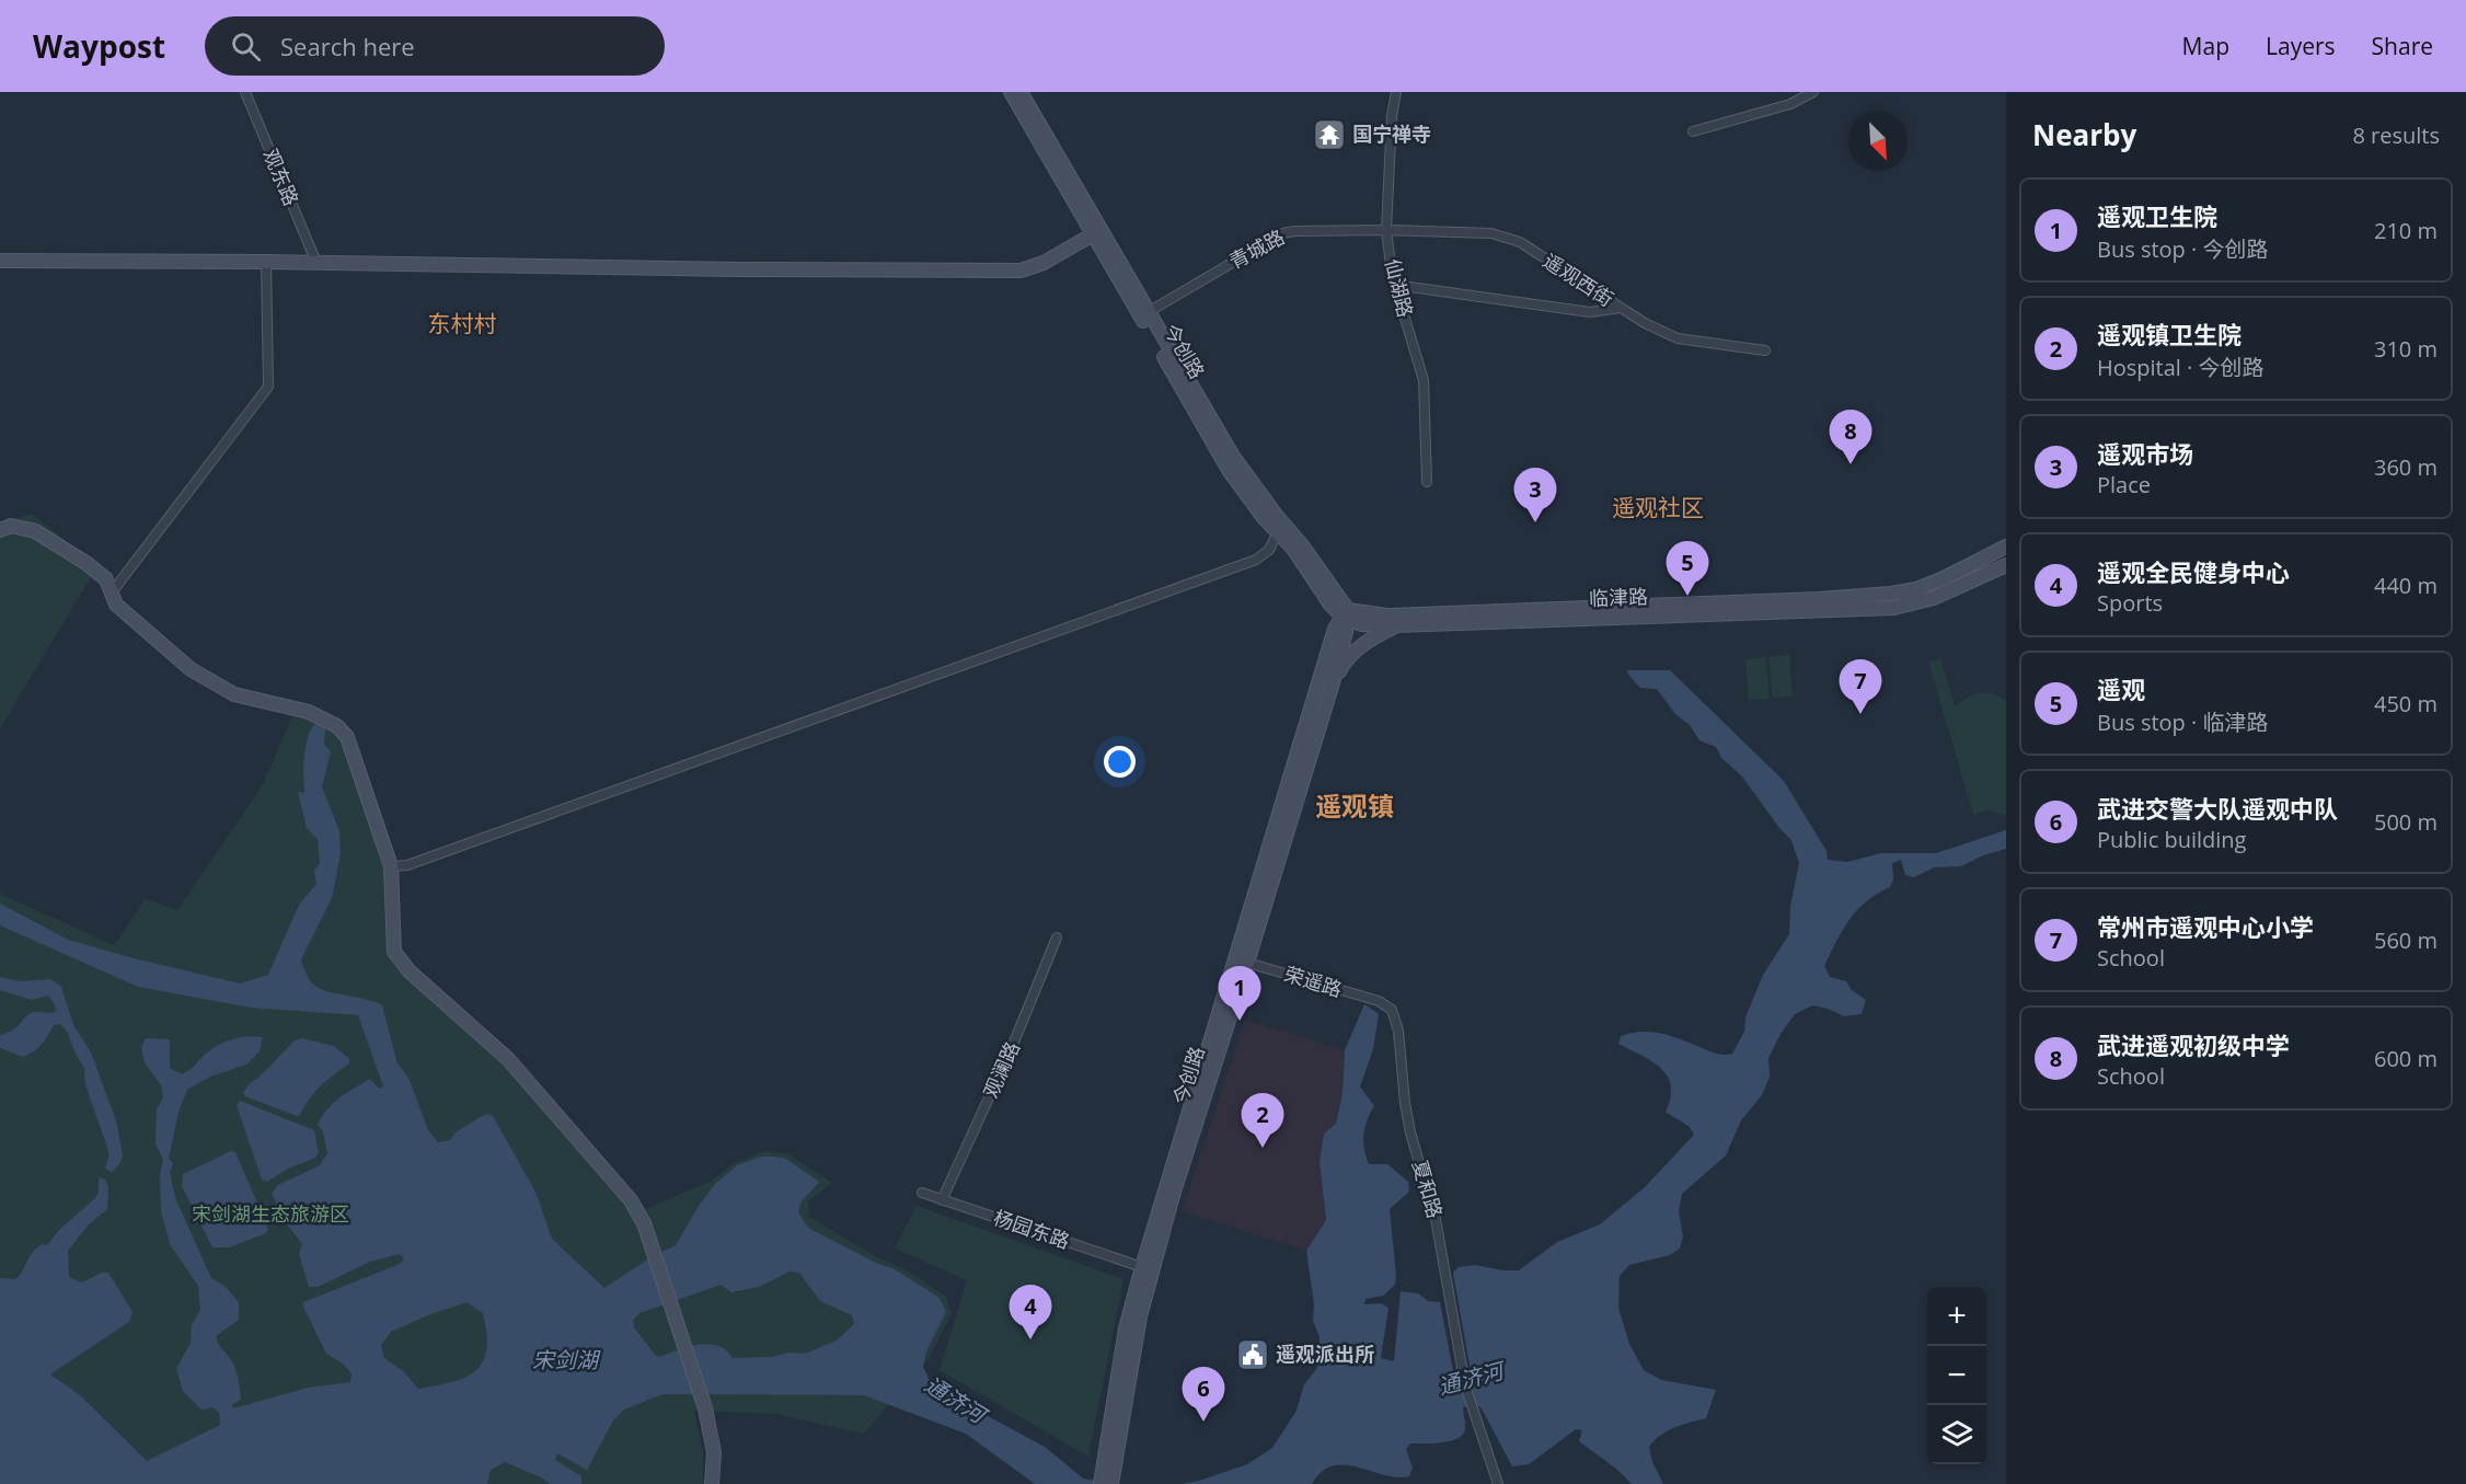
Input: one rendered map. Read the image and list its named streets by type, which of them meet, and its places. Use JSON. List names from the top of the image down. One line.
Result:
{"streets":{"main road":["今创路","临津路"],"street":["观东路","青城路","遥观西街","仙湖路","荣遥路","观澜路","夏和路","杨园东路"]},"crossings":[["青城路","遥观西街"],["青城路","仙湖路"],["青城路","今创路"],["遥观西街","仙湖路"],["今创路","临津路"],["今创路","荣遥路"],["今创路","杨园东路"],["荣遥路","夏和路"],["观澜路","杨园东路"]],"districts":["东村村","遥观社区","遥观镇"],"water":["宋剑湖","通济河"],"parks":["宋剑湖生态旅游区"],"places":{"temple":["国宁禅寺"],"public building":["遥观派出所"]},"north":"bottom right","page":{"header":"Waypost","search":"Search here","nav":["Map","Layers","Share"],"heading":["Nearby","8 results"],"list":[{"mark":"1","name":"遥观卫生院","note":"Bus stop · 今创路","value":"210 m"},{"mark":"2","name":"遥观镇卫生院","note":"Hospital · 今创路","value":"310 m"},{"mark":"3","name":"遥观市场","note":"Place","value":"360 m"},{"mark":"4","name":"遥观全民健身中心","note":"Sports","value":"440 m"},{"mark":"5","name":"遥观","note":"Bus stop · 临津路","value":"450 m"},{"mark":"6","name":"武进交警大队遥观中队","note":"Public building","value":"500 m"},{"mark":"7","name":"常州市遥观中心小学","note":"School","value":"560 m"},{"mark":"8","name":"武进遥观初级中学","note":"School","value":"600 m"}],"pins":["8","3","5","7","1","2","4","6"],"map_buttons":["+","−"]}}
